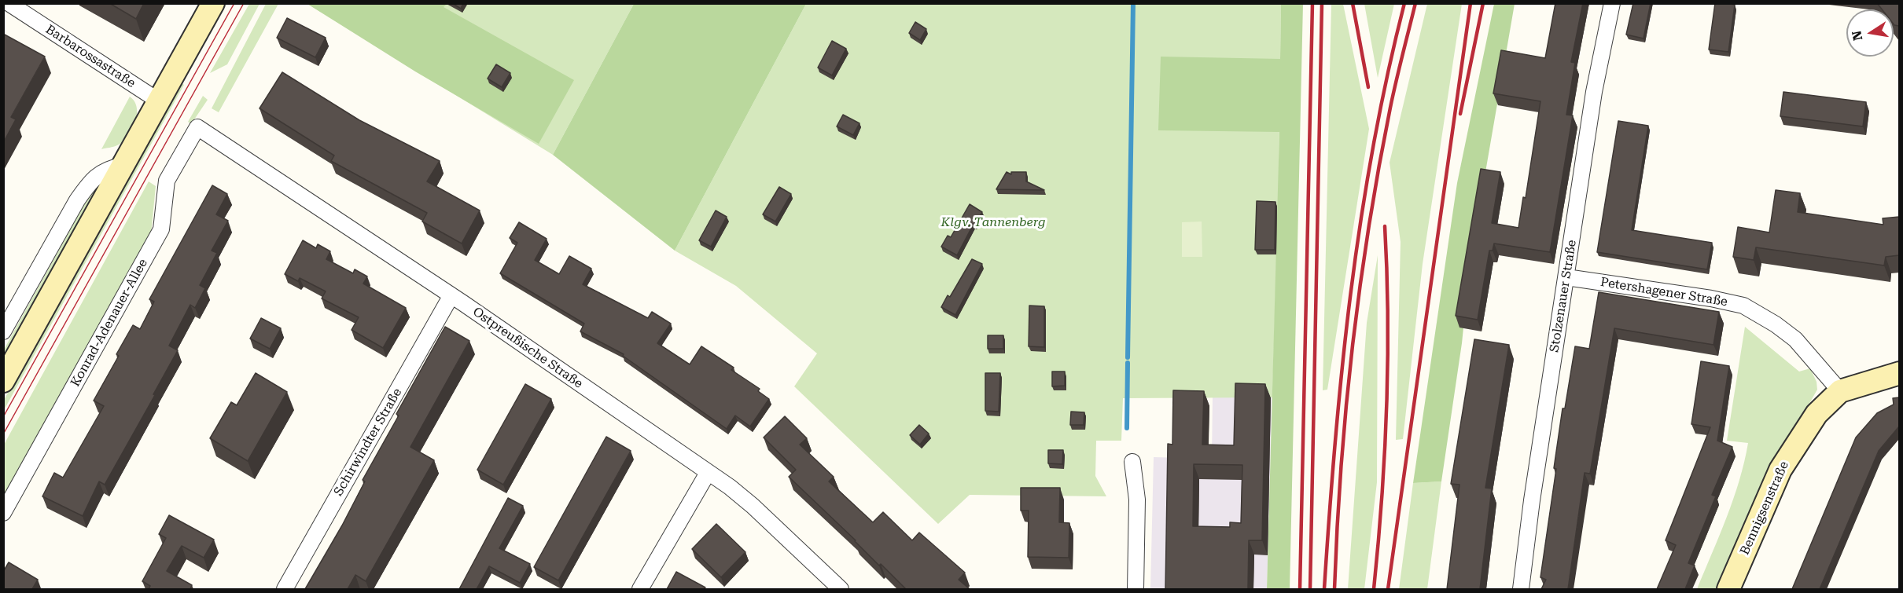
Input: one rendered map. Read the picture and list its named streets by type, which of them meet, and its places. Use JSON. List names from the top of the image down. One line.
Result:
{"streets":{"main road":["Bennigsenstraße"],"street":["Barbarossastraße","Petershagener Straße","Stolzenauer Straße","Konrad-Adenauer-Allee","Ostpreußische Straße","Schirwindter Straße"]},"crossings":[["Petershagener Straße","Stolzenauer Straße"],["Petershagener Straße","Bennigsenstraße"],["Konrad-Adenauer-Allee","Ostpreußische Straße"],["Ostpreußische Straße","Schirwindter Straße"]],"parks":["Klgv. Tannenberg"],"north":"left"}
